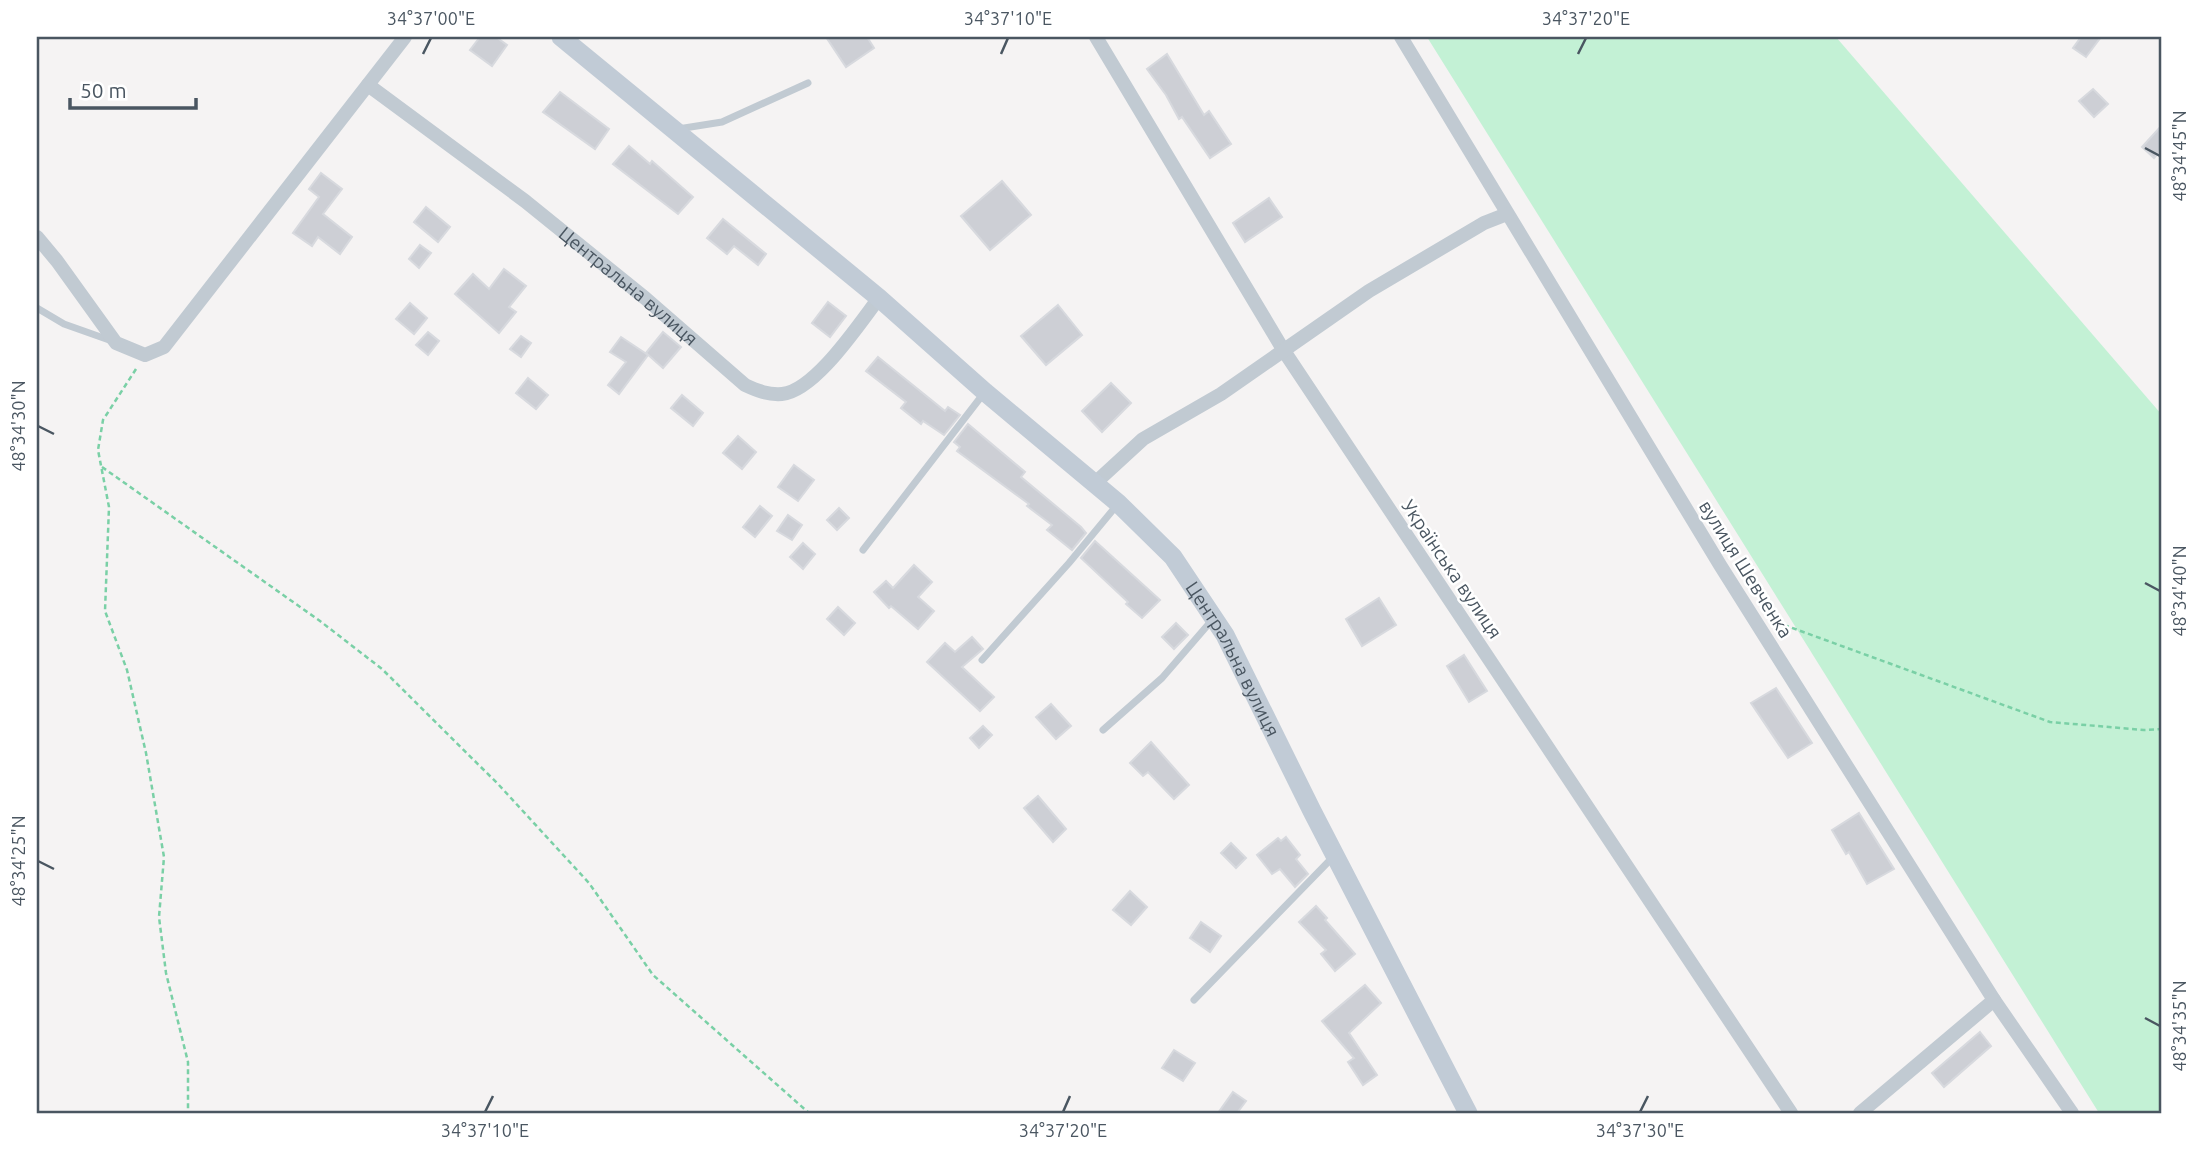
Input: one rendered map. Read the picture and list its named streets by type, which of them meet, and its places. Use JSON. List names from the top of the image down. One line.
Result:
{"streets":{"street":["Центральна вулиця","Українська вулиця","вулиця Шевченка"]},"scale_bar":"50 m","coordinates":["34°37'00\"E","34°37'10\"E","34°37'20\"E","48°34'45\"N","48°34'30\"N","48°34'40\"N","48°34'25\"N","48°34'35\"N","34°37'30\"E"]}
